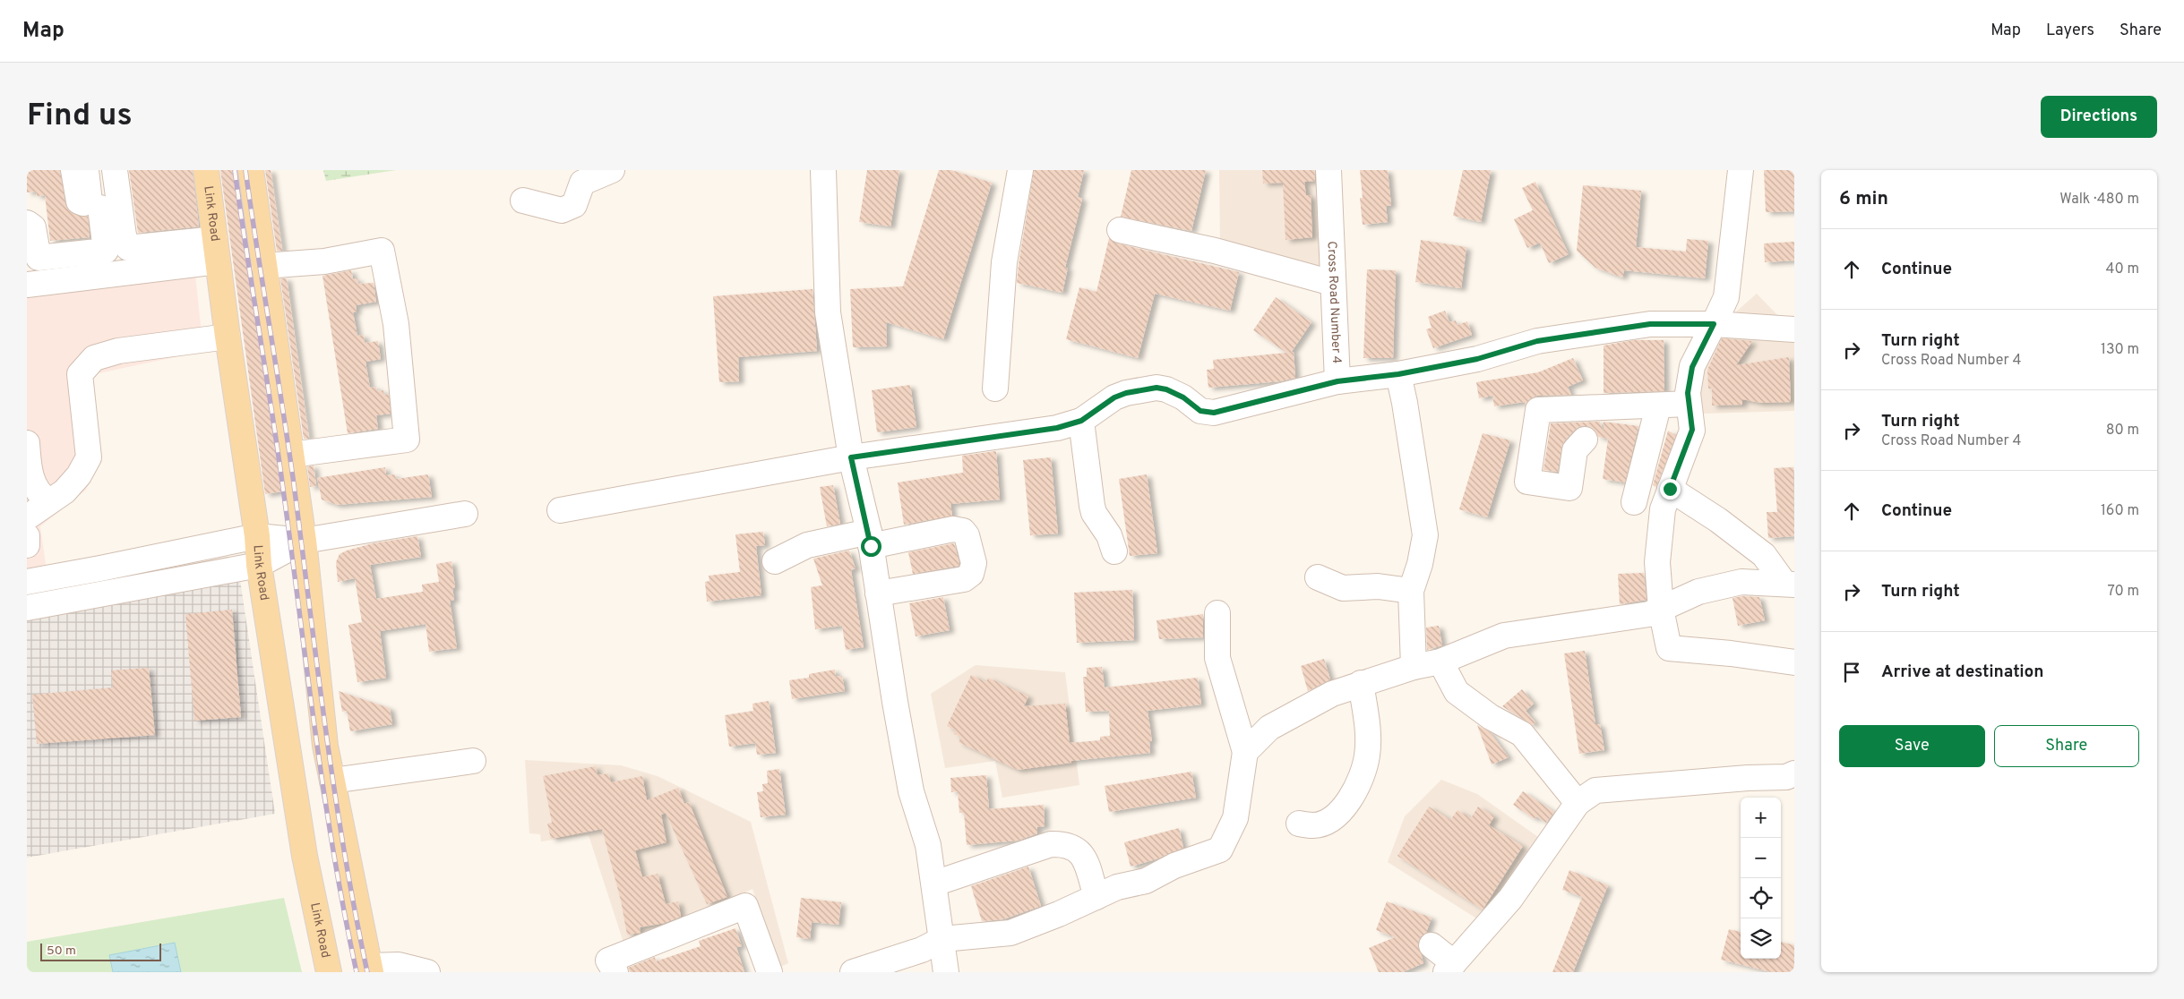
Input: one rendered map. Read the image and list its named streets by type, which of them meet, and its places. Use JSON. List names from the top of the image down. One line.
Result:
{"streets":{"main road":["Link Road"],"street":["Cross Road Number 4"]},"scale_bar":"50 m","page":{"header":"Map","nav":["Map","Layers","Share"],"buttons":["Directions",["Save","Share"]],"title":"Find us","heading":["6 min","Walk · 480 m"],"list":[["Continue","40 m"],["Turn right","Cross Road Number 4","130 m"],["Turn right","Cross Road Number 4","80 m"],["Continue","160 m"],["Turn right","70 m"],"Arrive at destination"],"map_buttons":["+","−"],"scale":"50 m"}}
